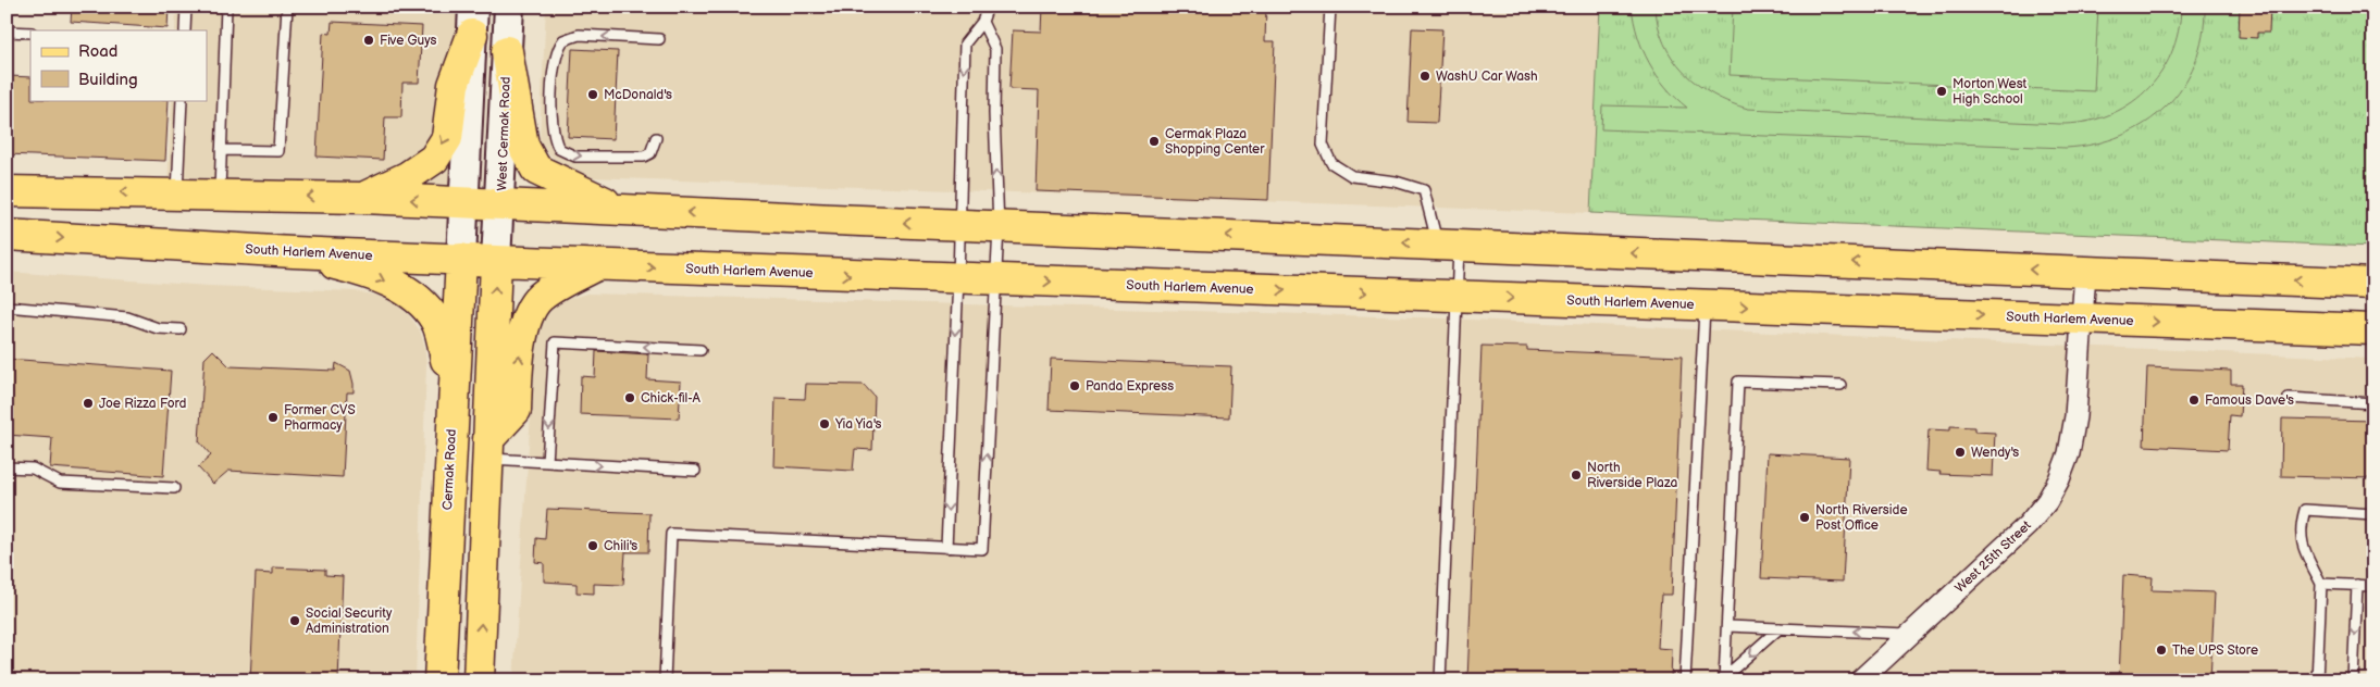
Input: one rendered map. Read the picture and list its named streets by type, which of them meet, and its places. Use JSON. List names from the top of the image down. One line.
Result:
{"streets":{"main road":["West Cermak Road","South Harlem Avenue","Cermak Road"],"street":["West 25th Street"]},"crossings":[["West Cermak Road","South Harlem Avenue"],["South Harlem Avenue","Cermak Road"],["South Harlem Avenue","West 25th Street"]],"places":["Five Guys","WashU Car Wash","Morton West High School","McDonald's","Cermak Plaza Shopping Center","Panda Express","Chick-fil-A","Famous Dave's","Joe Rizza Ford","Former CVS Pharmacy","Yia Yia's","Wendy's","North Riverside Plaza","North Riverside Post Office","Chili's","Social Security Administration","The UPS Store"],"legend":["Road","Building"]}
